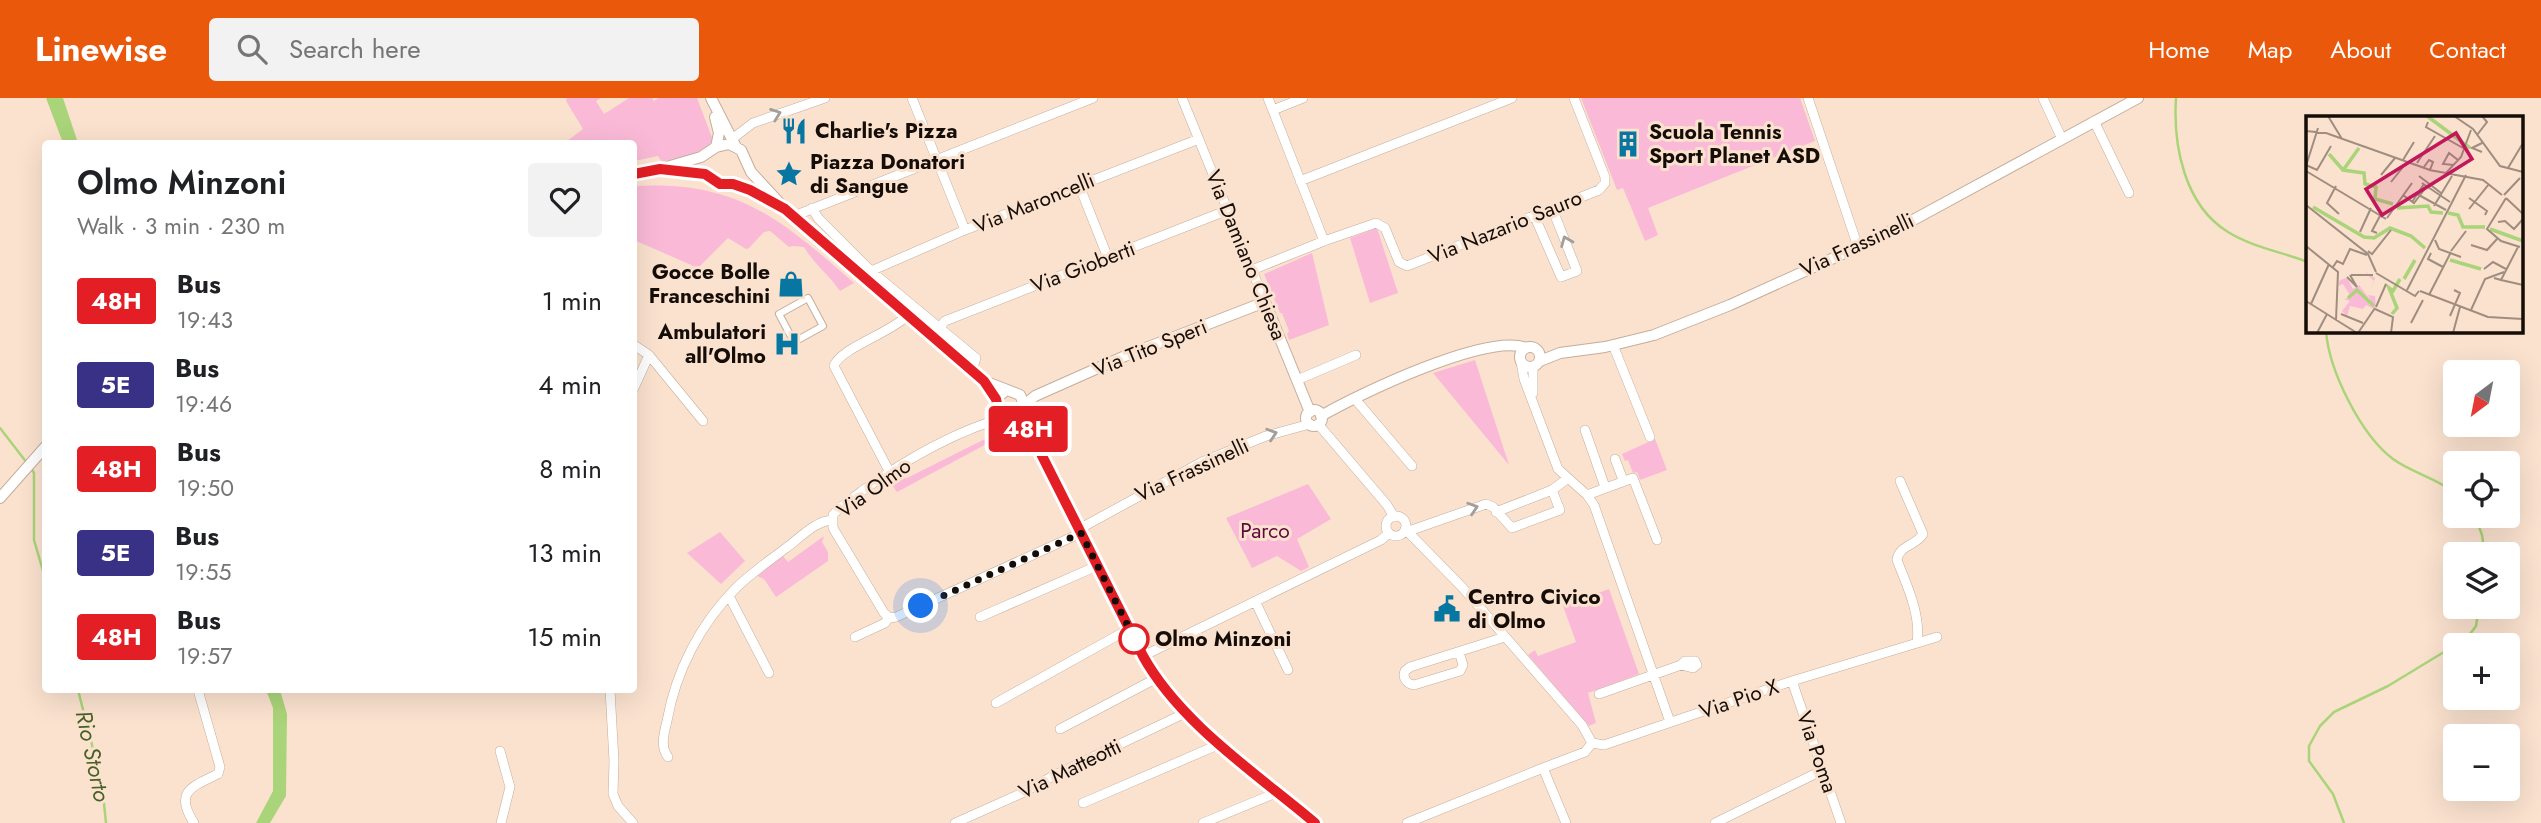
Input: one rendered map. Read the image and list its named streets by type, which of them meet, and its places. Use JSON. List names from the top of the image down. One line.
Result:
{"streets":{"street":["Via Maroncelli","Via Nazario Sauro","Via Frassinelli","Via Damiano Chiesa","Via Gioberti","Via Tito Speri","Via Olmo","Via Pio X","Via Poma","Via Matteotti"]},"crossings":[["Via Maroncelli","Via Damiano Chiesa"],["Via Frassinelli","Via Damiano Chiesa"],["Via Damiano Chiesa","Via Gioberti"],["Via Damiano Chiesa","Via Tito Speri"],["Via Damiano Chiesa","Via Pio X"],["Via Tito Speri","Via Olmo"],["Via Pio X","Via Poma"]],"water":["Rio Storto"],"parks":["Parco"],"places":{"restaurant":["Charlie's Pizza"],"building":["Scuola Tennis Sport Planet ASD"],"place":["Piazza Donatori di Sangue"],"shop":["Gocce Bolle Franceschini"],"hospital":["Ambulatori all'Olmo"],"public building":["Centro Civico di Olmo"],"other":["Olmo Minzoni"]},"lines":["bus line 48H"],"north":"bottom left","page":{"header":"Linewise","search":"Search here","nav":["Home","Map","About","Contact"],"on_map":"48H","heading":["Olmo Minzoni","Walk · 3 min · 230 m"],"list":[{"mark":"48H","name":"Bus","note":"19:43","value":"1 min"},{"mark":"5E","name":"Bus","note":"19:46","value":"4 min"},{"mark":"48H","name":"Bus","note":"19:50","value":"8 min"},{"mark":"5E","name":"Bus","note":"19:55","value":"13 min"},{"mark":"48H","name":"Bus","note":"19:57","value":"15 min"}],"map_buttons":["+","−"]}}
